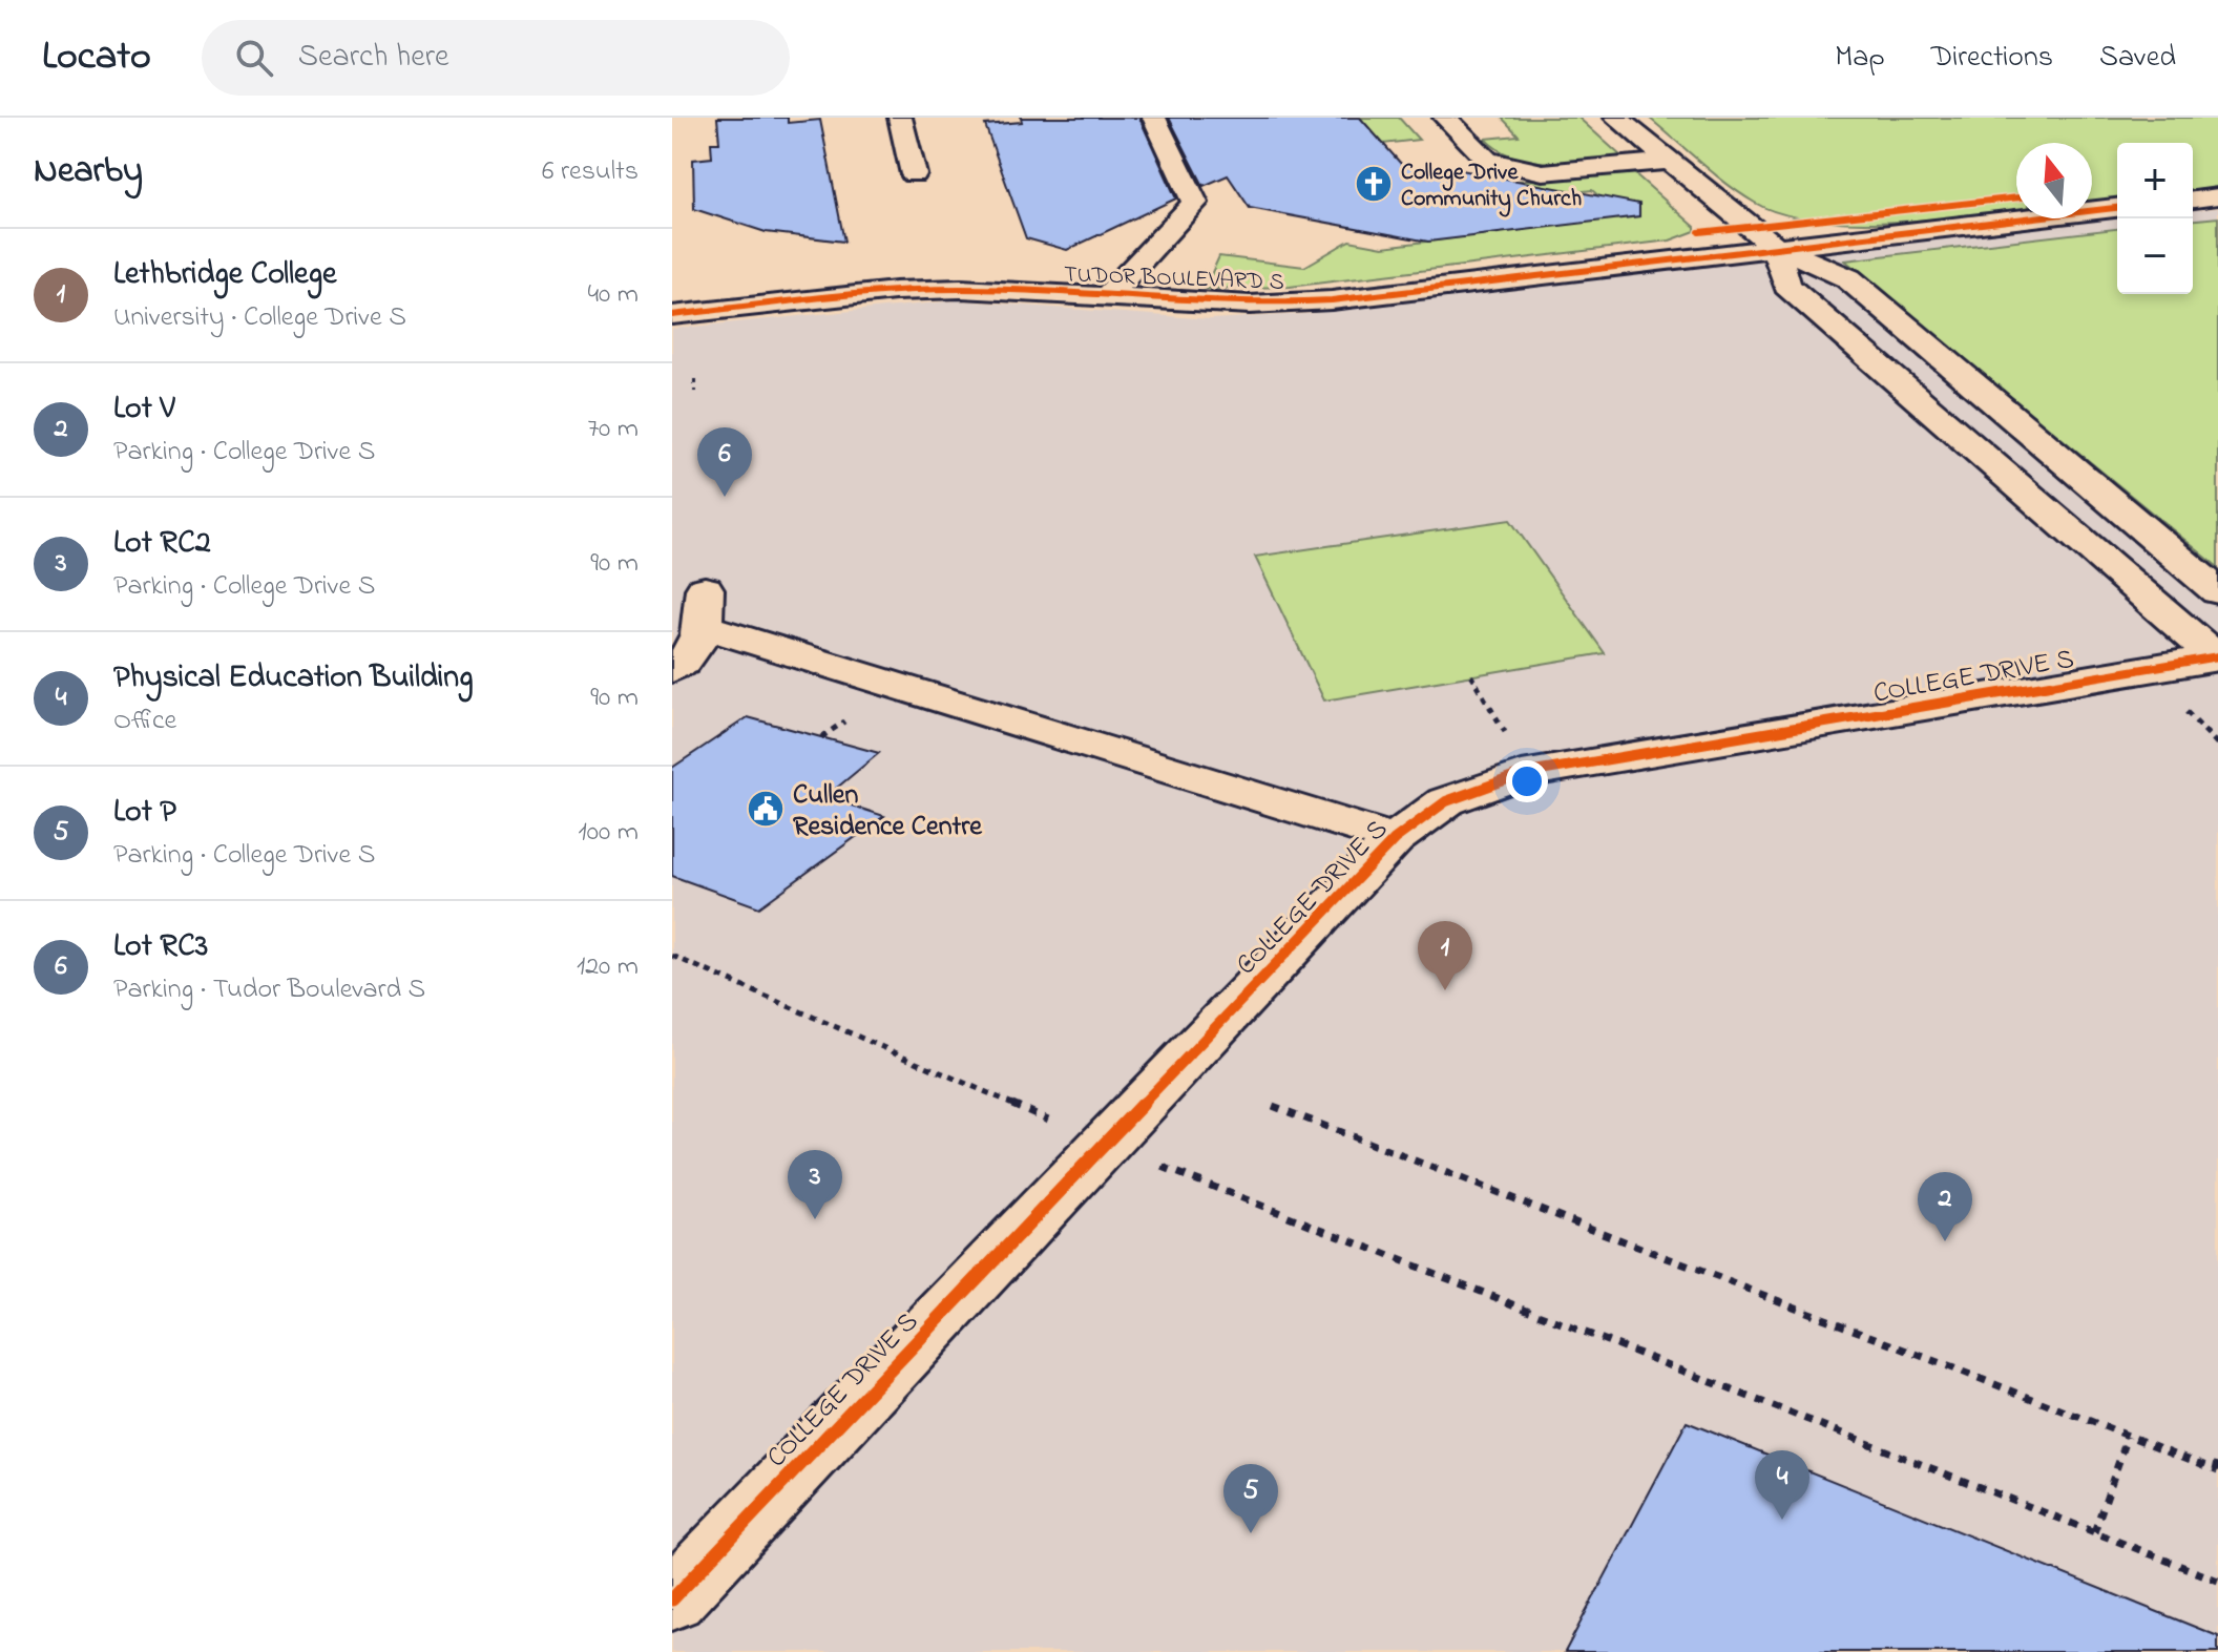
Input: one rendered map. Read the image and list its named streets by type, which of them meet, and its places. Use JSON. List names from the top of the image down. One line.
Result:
{"streets":{"street":["TUDOR BOULEVARD S","COLLEGE DRIVE S"]},"crossings":[["TUDOR BOULEVARD S","COLLEGE DRIVE S"]],"places":{"church":["College Drive Community Church"],"public building":["Cullen Residence Centre"]},"north":"top","page":{"header":"Locato","search":"Search here","nav":["Map","Directions","Saved"],"heading":["Nearby","6 results"],"map_buttons":["+","−"],"list":[{"mark":"1","name":"Lethbridge College","note":"University · College Drive S","value":"40 m"},{"mark":"2","name":"Lot V","note":"Parking · College Drive S","value":"70 m"},{"mark":"3","name":"Lot RC2","note":"Parking · College Drive S","value":"90 m"},{"mark":"4","name":"Physical Education Building","note":"Office","value":"90 m"},{"mark":"5","name":"Lot P","note":"Parking · College Drive S","value":"100 m"},{"mark":"6","name":"Lot RC3","note":"Parking · Tudor Boulevard S","value":"120 m"}],"pins":["6","1","3","2","4","5"]}}
